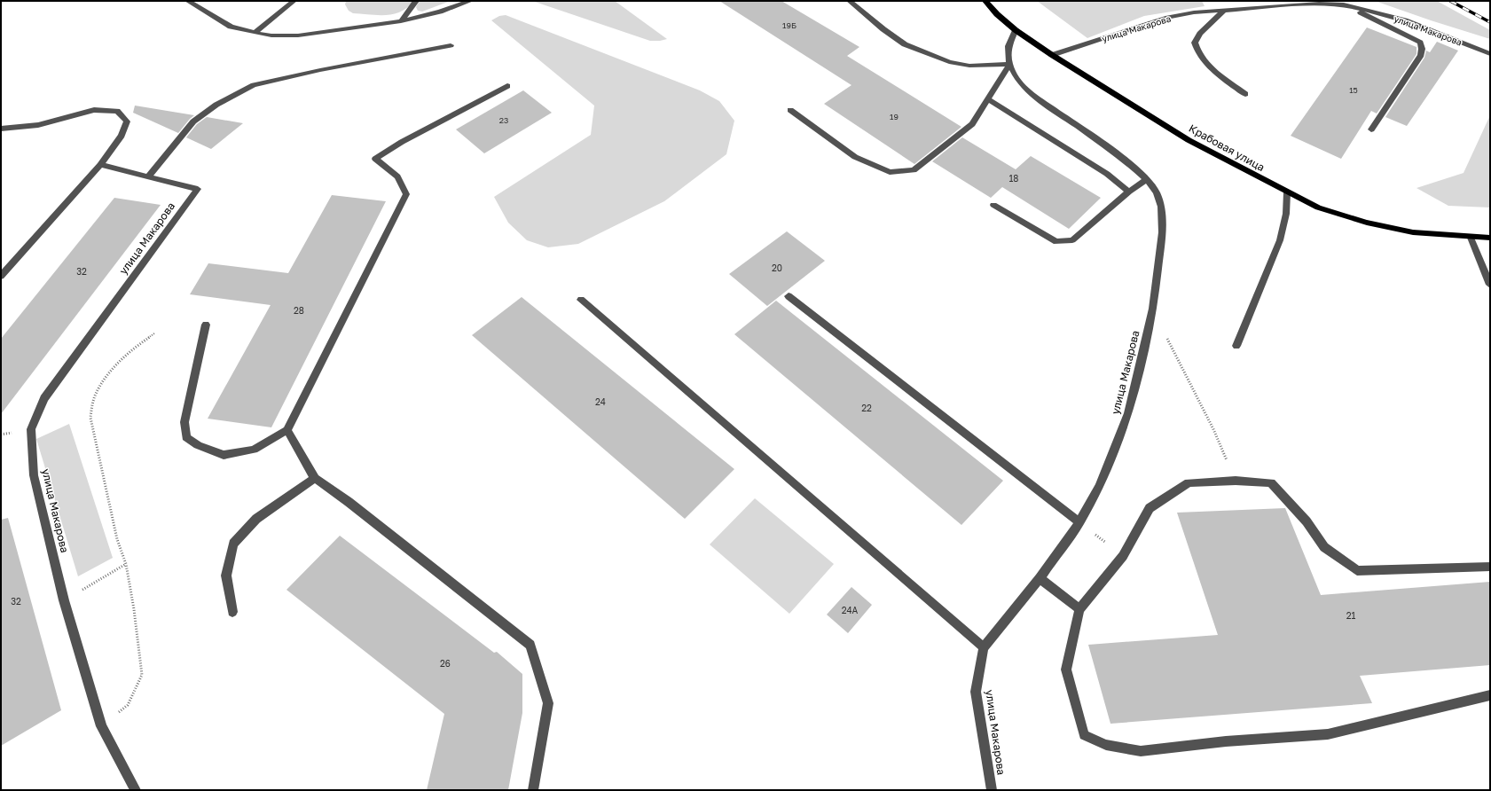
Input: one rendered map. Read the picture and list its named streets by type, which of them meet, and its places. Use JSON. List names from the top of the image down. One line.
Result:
{"streets":{"main road":["Крабовая улица"],"street":["улица Макарова"]},"crossings":[["улица Макарова","Крабовая улица"]],"house_numbers":["19Б","15","19","23","18","20","32","28","24","22","32","24А","21","26"]}
